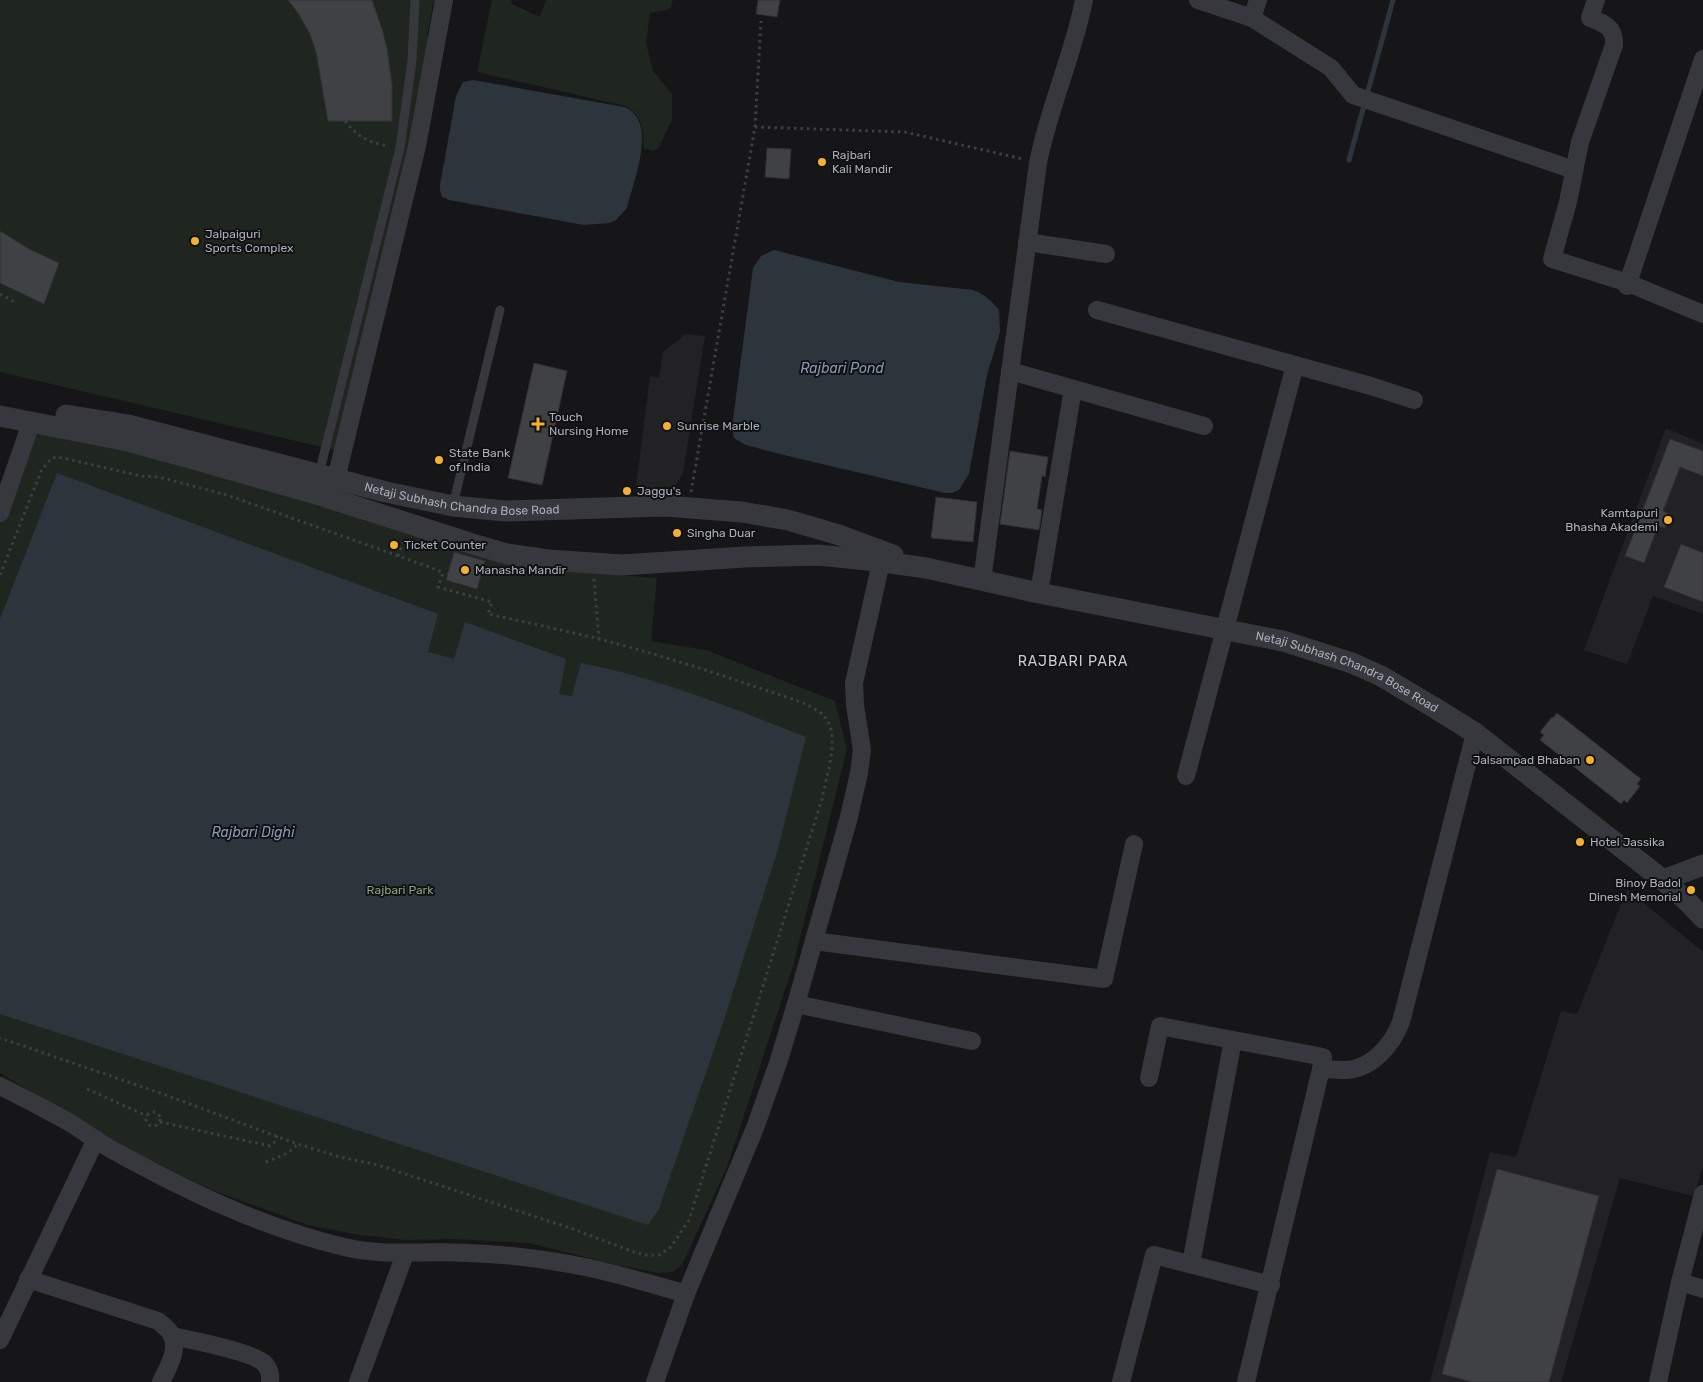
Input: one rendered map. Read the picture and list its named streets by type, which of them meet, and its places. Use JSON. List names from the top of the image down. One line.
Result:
{"streets":{"street":["Netaji Subhash Chandra Bose Road"]},"districts":["RAJBARI PARA"],"water":["Rajbari Pond","Rajbari Dighi"],"parks":["Rajbari Park"],"places":{"other":["Rajbari Kali Mandir","Jalpaiguri Sports Complex","Sunrise Marble","State Bank of India","Jaggu's","Kamtapuri Bhasha Akademi","Singha Duar","Ticket Counter","Manasha Mandir","Jalsampad Bhaban","Hotel Jassika","Binoy Badol Dinesh Memorial"],"health":["Touch Nursing Home"]}}
